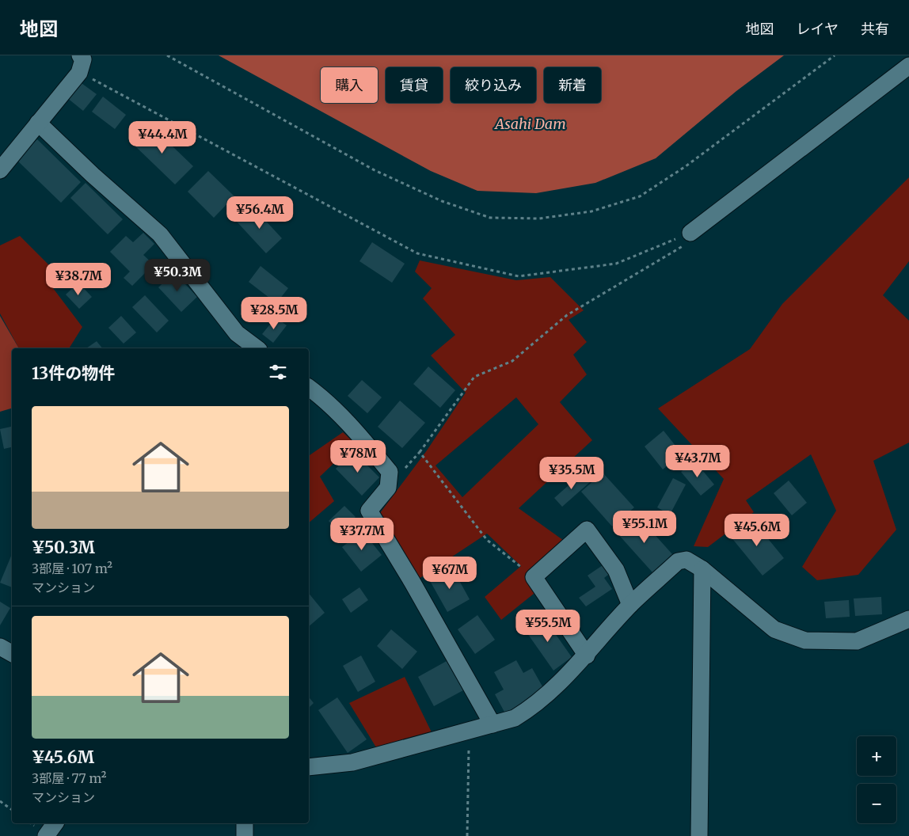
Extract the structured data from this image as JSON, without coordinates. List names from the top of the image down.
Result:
{
  "water": ["Asahi Dam"],
  "page": {
    "header": "地図",
    "nav": ["地図", "レイヤ", "共有"],
    "chip": [
      "購入",
      "賃貸",
      "絞り込み",
      "新着"
    ],
    "price": [
      "¥44.4M",
      "¥56.4M",
      "¥50.3M",
      "¥38.7M",
      "¥28.5M",
      "¥78M",
      "¥43.7M",
      "¥35.5M",
      "¥55.1M",
      "¥45.6M",
      "¥37.7M",
      "¥67M",
      "¥55.5M"
    ],
    "heading": "13件の物件",
    "list": [
      {
        "name": "¥50.3M",
        "note": "3部屋 · 107 m² · マンション"
      },
      {
        "name": "¥45.6M",
        "note": "3部屋 · 77 m² · マンション"
      }
    ],
    "map_buttons": ["+", "−"]
  }
}
